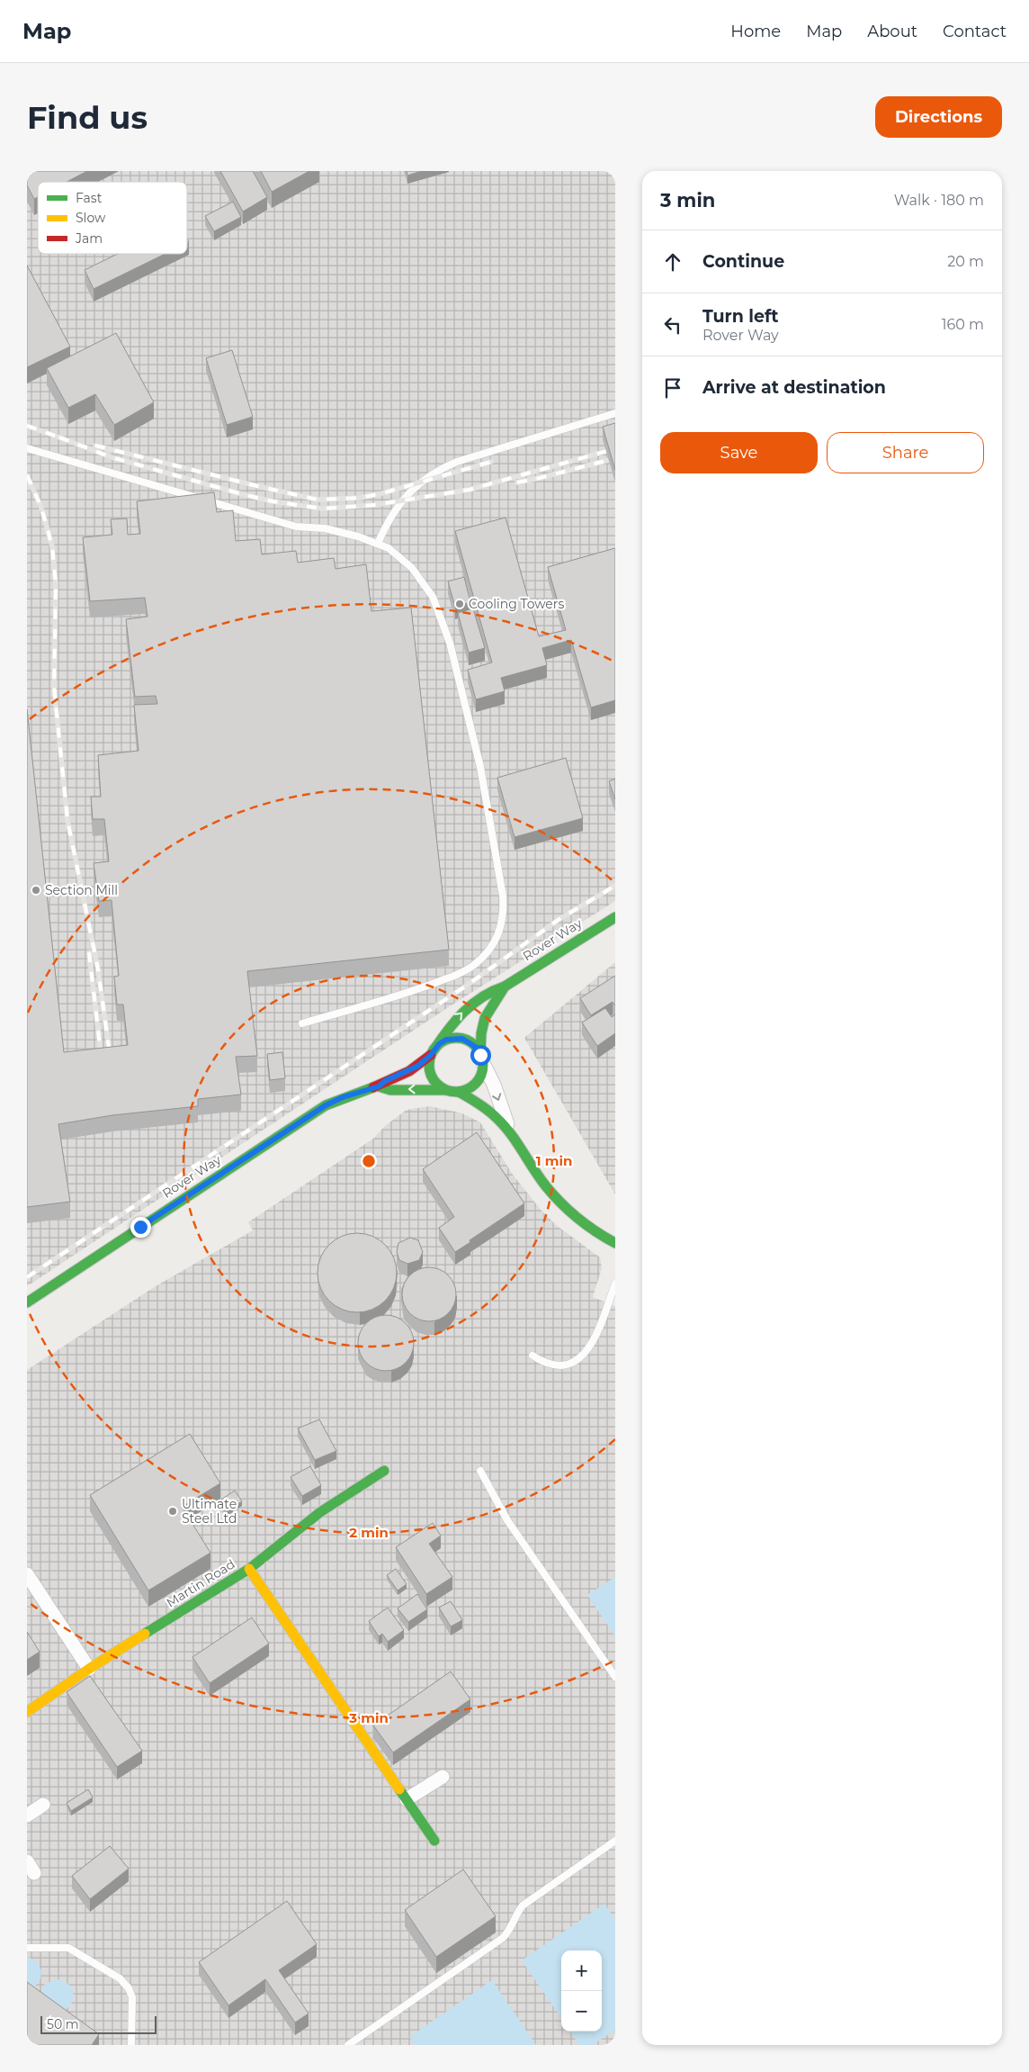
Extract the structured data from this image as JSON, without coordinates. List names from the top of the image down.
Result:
{
  "streets": {
    "street": ["Rover Way", "Martin Road"]
  },
  "places": ["Cooling Towers", "Section Mill", "Ultimate Steel Ltd"],
  "legend": ["Fast", "Slow", "Jam"],
  "scale_bar": "50 m",
  "page": {
    "header": "Map",
    "nav": [
      "Home",
      "Map",
      "About",
      "Contact"
    ],
    "buttons": [
      "Directions",
      ["Save", "Share"]
    ],
    "title": "Find us",
    "heading": ["3 min", "Walk · 180 m"],
    "list": [
      ["Continue", "20 m"],
      ["Turn left", "Rover Way", "160 m"],
      "Arrive at destination"
    ],
    "map_buttons": ["+", "−"],
    "scale": "50 m"
  },
  "rings": ["1 min", "2 min", "3 min"]
}
